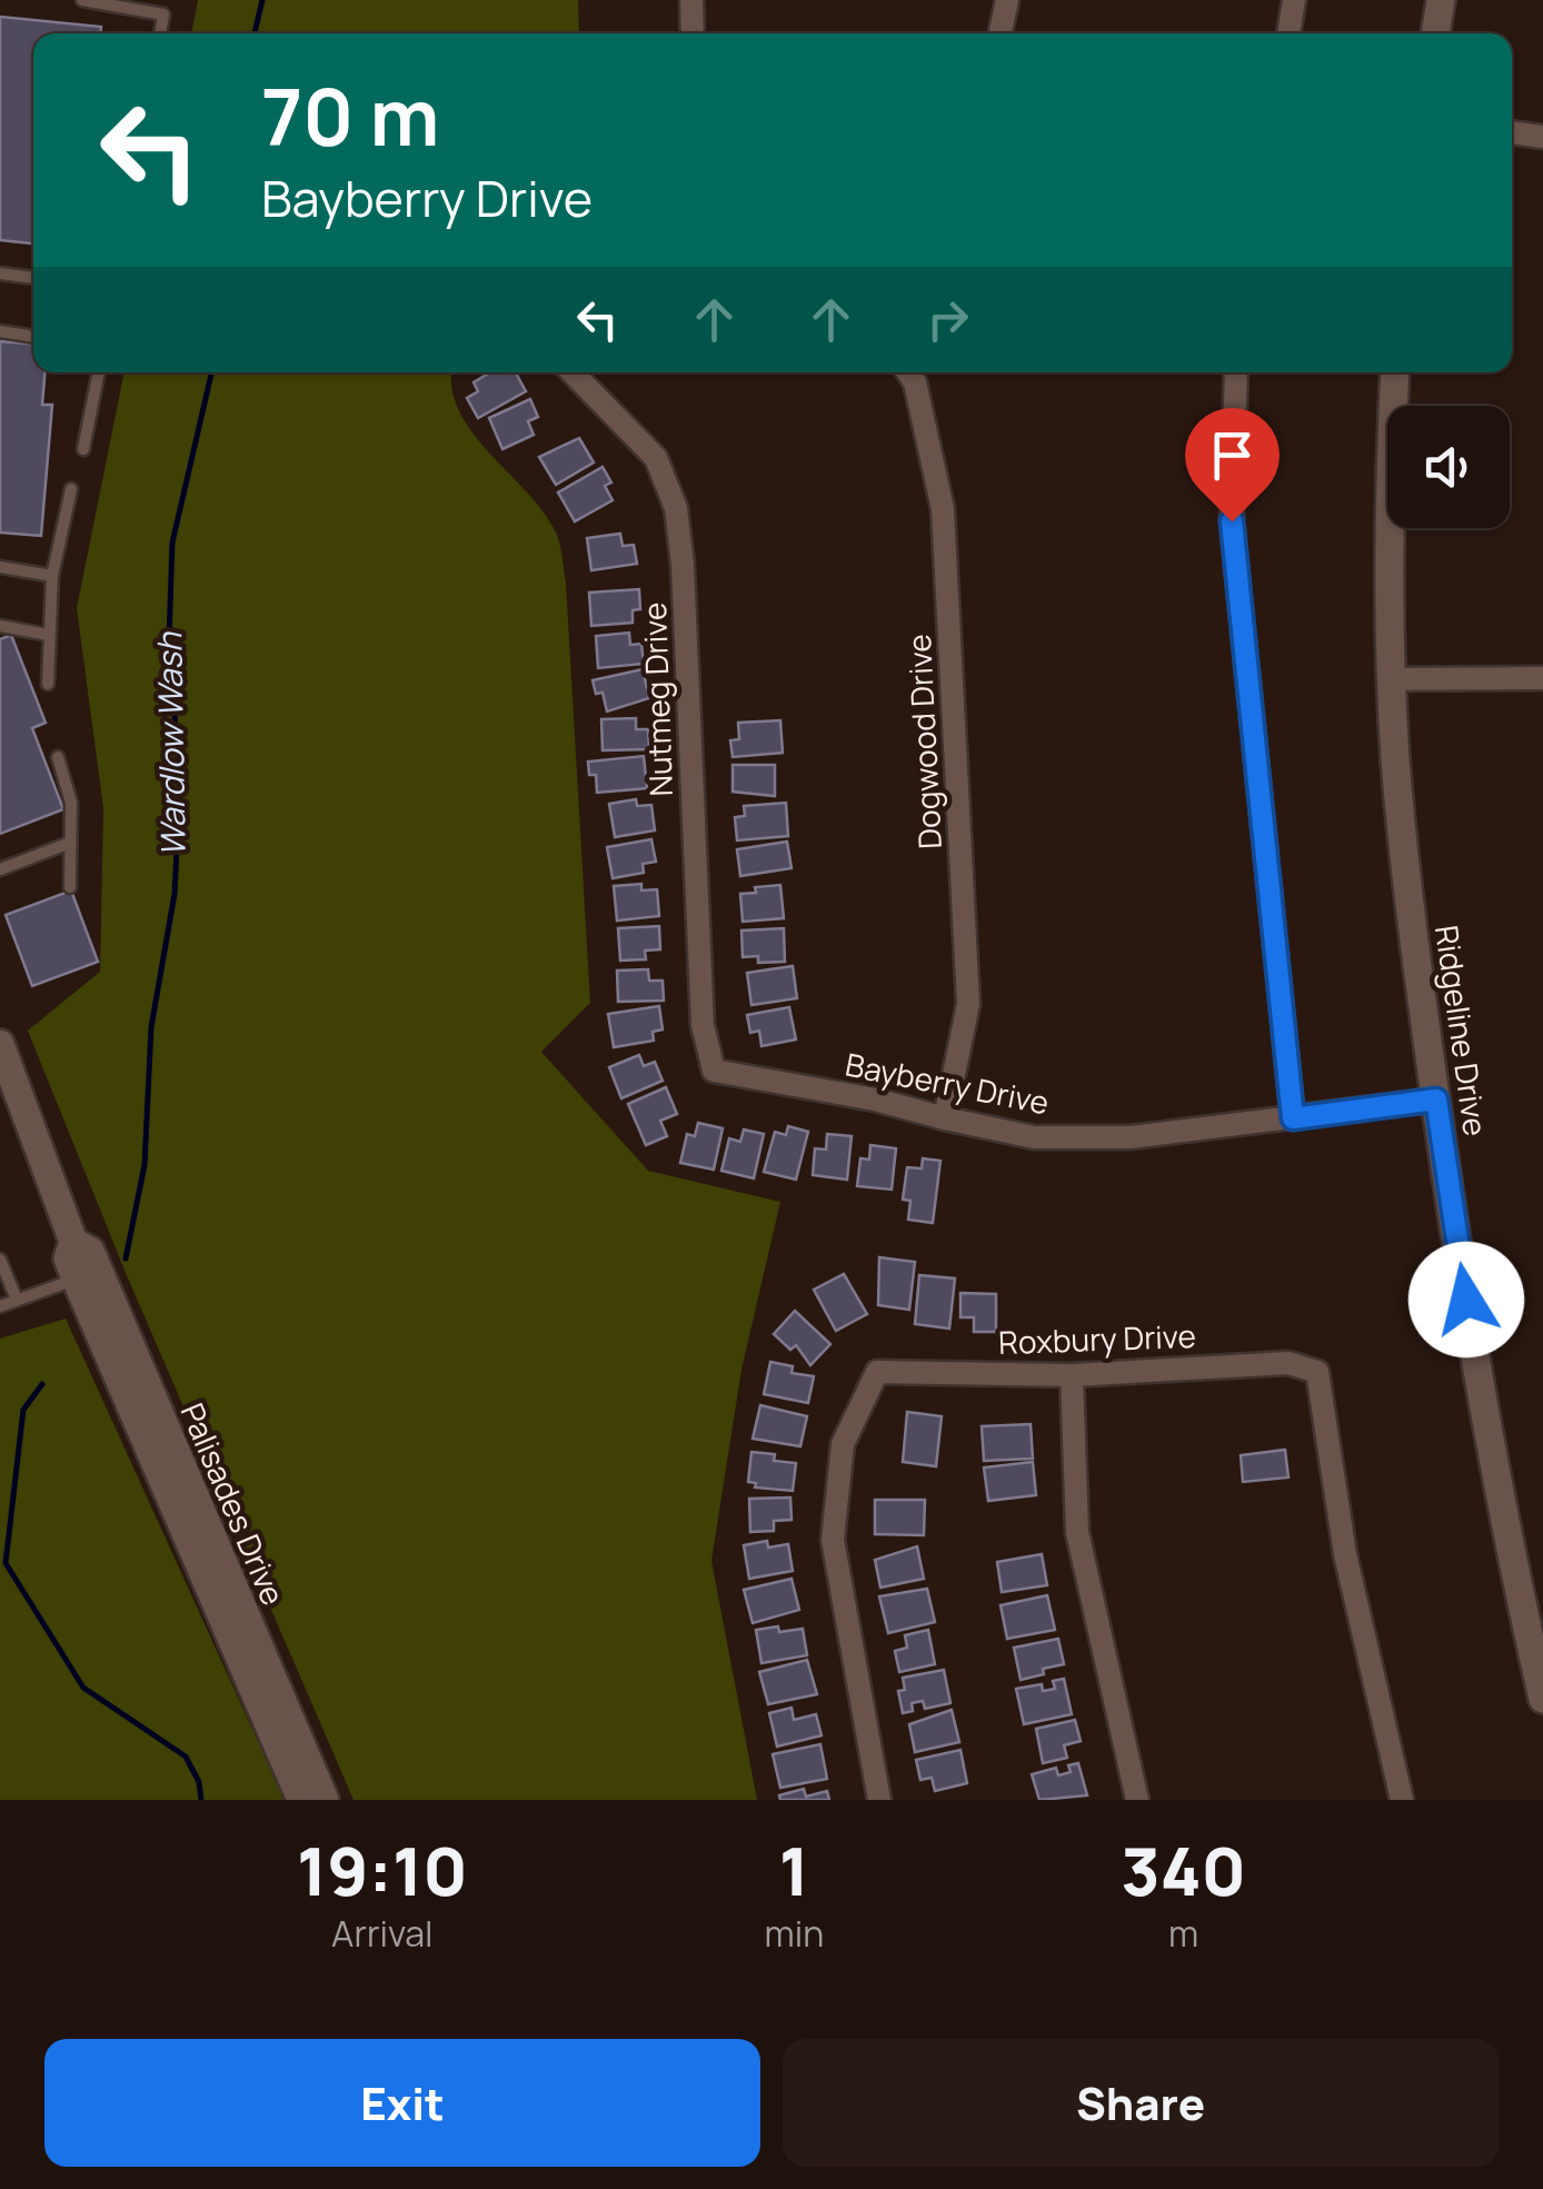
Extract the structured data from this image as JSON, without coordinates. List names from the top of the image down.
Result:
{
  "streets": {
    "street": [
      "Nutmeg Drive",
      "Dogwood Drive",
      "Ridgeline Drive",
      "Bayberry Drive",
      "Roxbury Drive",
      "Palisades Drive"
    ]
  },
  "crossings": [
    ["Nutmeg Drive", "Bayberry Drive"],
    ["Dogwood Drive", "Bayberry Drive"],
    ["Ridgeline Drive", "Bayberry Drive"]
  ],
  "water": ["Wardlow Wash"],
  "page": {
    "turn": ["70 m", "Bayberry Drive"],
    "eta": [
      "19:10",
      "Arrival",
      "1",
      "min",
      "340",
      "m"
    ],
    "buttons": ["Exit", "Share"]
  }
}
